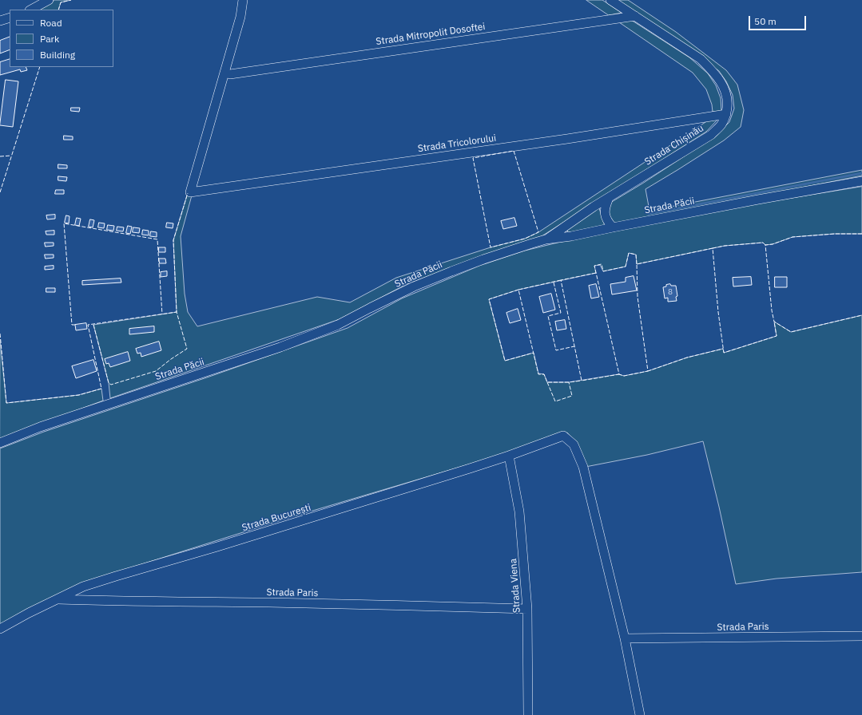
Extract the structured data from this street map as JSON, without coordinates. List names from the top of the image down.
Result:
{
  "streets": {
    "street": [
      "Strada Mitropolit Dosoftei",
      "Strada Tricolorului",
      "Strada Chișinău",
      "Strada Păcii",
      "Strada București",
      "Strada Viena",
      "Strada Paris"
    ]
  },
  "crossings": [
    ["Strada Mitropolit Dosoftei", "Strada Chișinău"],
    ["Strada Tricolorului", "Strada Chișinău"],
    ["Strada Chișinău", "Strada Păcii"],
    ["Strada București", "Strada Viena"],
    ["Strada București", "Strada Paris"],
    ["Strada Viena", "Strada Paris"]
  ],
  "house_numbers": ["8"],
  "legend": ["Road", "Park", "Building"],
  "scale_bar": "50 m"
}
